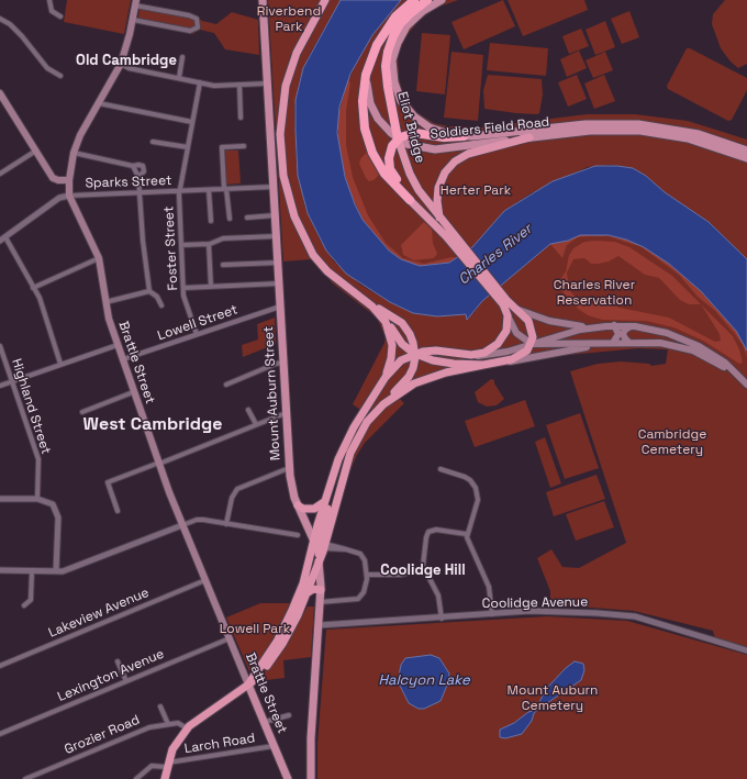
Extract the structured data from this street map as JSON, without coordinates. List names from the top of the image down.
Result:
{
  "streets": {
    "highway": ["Eliot Bridge", "Soldiers Field Road"],
    "main road": ["Brattle Street", "Mount Auburn Street"],
    "street": [
      "Sparks Street",
      "Foster Street",
      "Lowell Street",
      "Highland Street",
      "Coolidge Avenue",
      "Lakeview Avenue",
      "Lexington Avenue",
      "Grozier Road",
      "Larch Road"
    ]
  },
  "crossings": [
    ["Eliot Bridge", "Soldiers Field Road"],
    ["Sparks Street", "Foster Street"],
    ["Sparks Street", "Brattle Street"],
    ["Sparks Street", "Mount Auburn Street"],
    ["Foster Street", "Lowell Street"],
    ["Lowell Street", "Brattle Street"],
    ["Lowell Street", "Mount Auburn Street"],
    ["Brattle Street", "Lakeview Avenue"],
    ["Brattle Street", "Lexington Avenue"],
    ["Brattle Street", "Larch Road"],
    ["Mount Auburn Street", "Coolidge Avenue"]
  ],
  "districts": ["Old Cambridge", "West Cambridge", "Coolidge Hill"],
  "water": ["Charles River", "Halcyon Lake"],
  "parks": [
    "Riverbend Park",
    "Herter Park",
    "Charles River Reservation",
    "Cambridge Cemetery",
    "Lowell Park",
    "Mount Auburn Cemetery"
  ]
}
